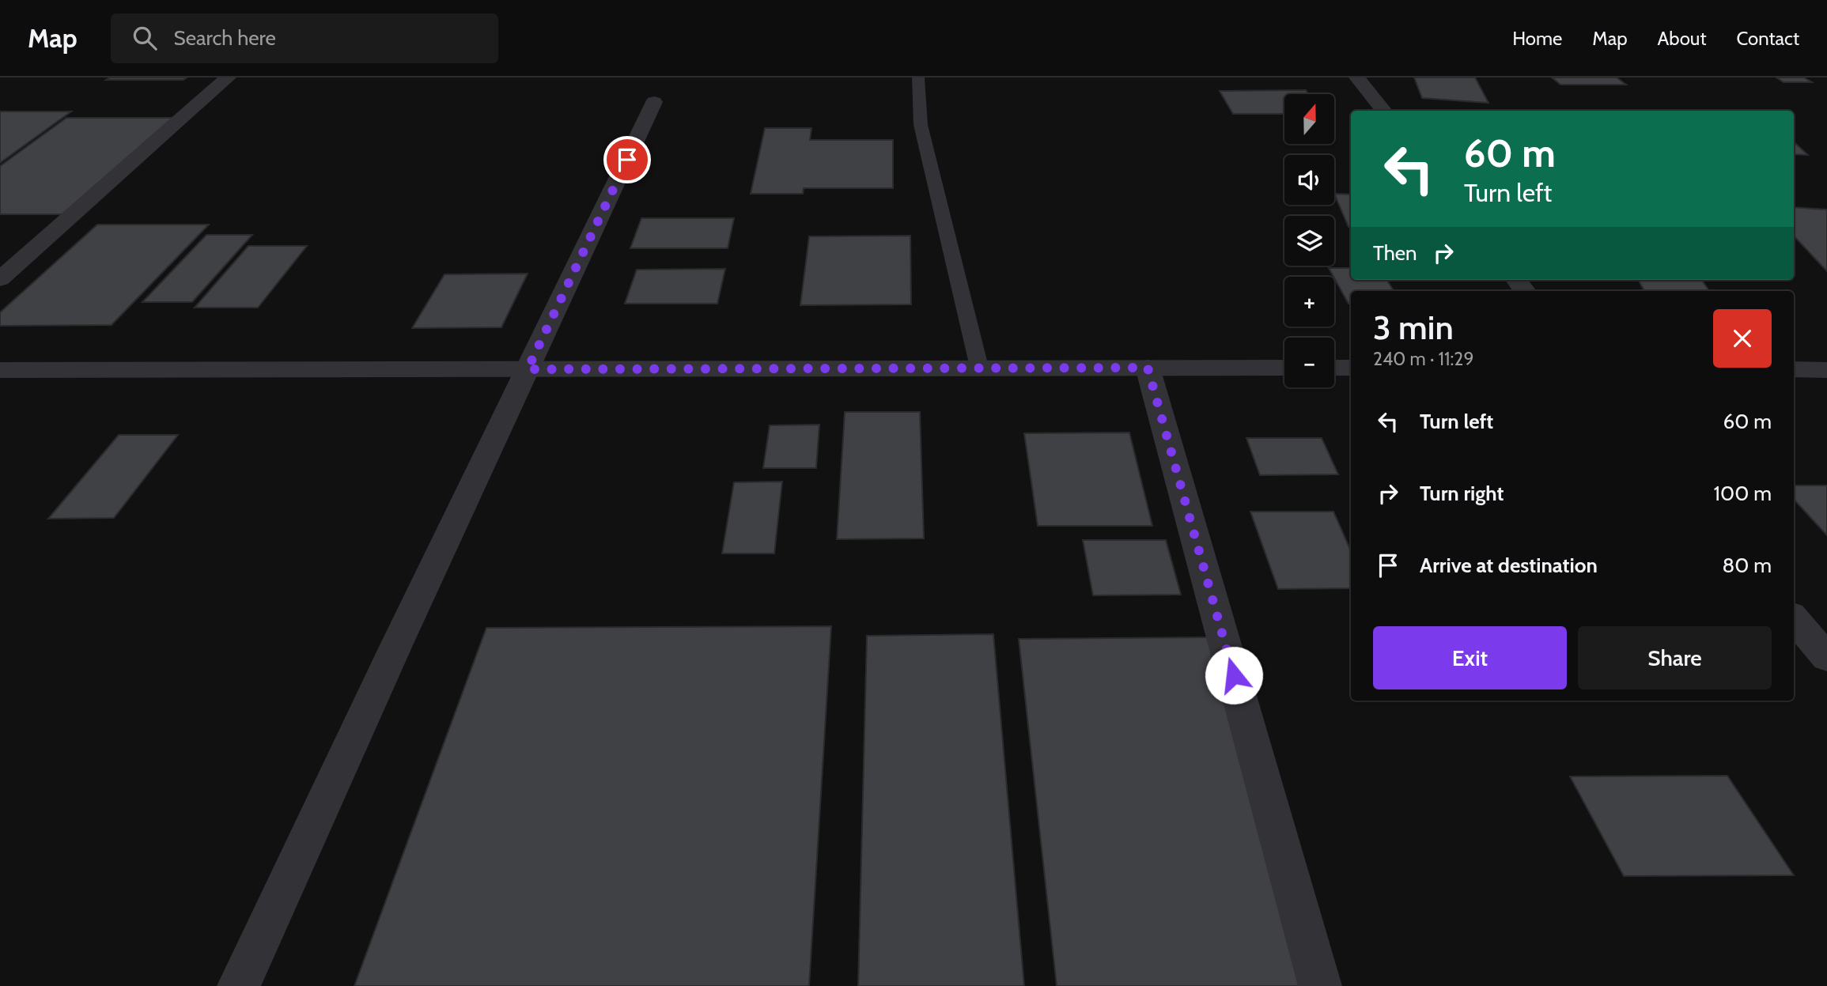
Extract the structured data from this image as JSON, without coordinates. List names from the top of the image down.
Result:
{
  "north": "top",
  "page": {
    "header": "Map",
    "search": "Search here",
    "nav": [
      "Home",
      "Map",
      "About",
      "Contact"
    ],
    "map_buttons": ["+", "−"],
    "turn": ["60 m", "Turn left"],
    "then": "Then",
    "heading": ["3 min", "240 m · 11:29"],
    "list": [
      {
        "name": "Turn left",
        "value": "60 m"
      },
      {
        "name": "Turn right",
        "value": "100 m"
      },
      {
        "name": "Arrive at destination",
        "value": "80 m"
      }
    ],
    "buttons": ["Exit", "Share"]
  }
}
